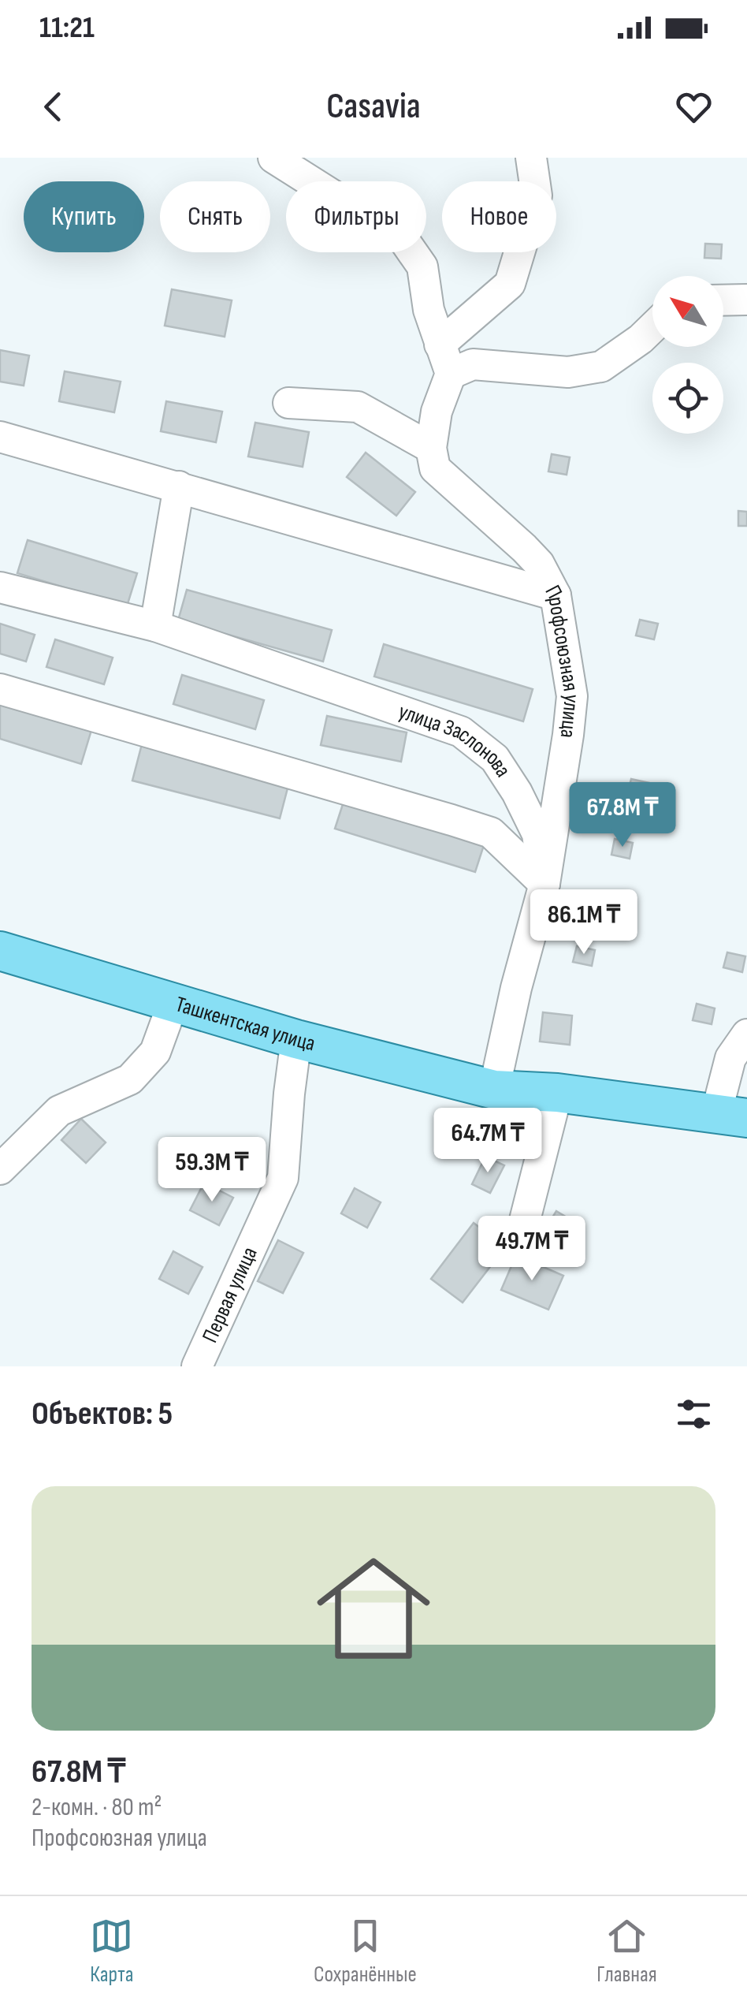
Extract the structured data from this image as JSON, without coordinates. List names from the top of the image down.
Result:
{
  "streets": {
    "main road": ["Ташкентская улица"],
    "street": ["Профсоюзная улица", "улица Заслонова", "Первая улица"]
  },
  "crossings": [
    ["Профсоюзная улица", "улица Заслонова"],
    ["Профсоюзная улица", "Ташкентская улица"],
    ["Ташкентская улица", "Первая улица"]
  ],
  "north": "top left",
  "page": {
    "status": "11:21",
    "header": "Casavia",
    "chip": [
      "Купить",
      "Снять",
      "Фильтры",
      "Новое"
    ],
    "price": [
      "67.8M ₸",
      "86.1M ₸",
      "64.7M ₸",
      "59.3M ₸",
      "49.7M ₸"
    ],
    "heading": "Объектов: 5",
    "list": [
      {
        "name": "67.8M ₸",
        "note": "2-комн. · 80 m² · Профсоюзная улица"
      }
    ],
    "tabs": ["Карта", "Сохранённые", "Главная"]
  }
}
